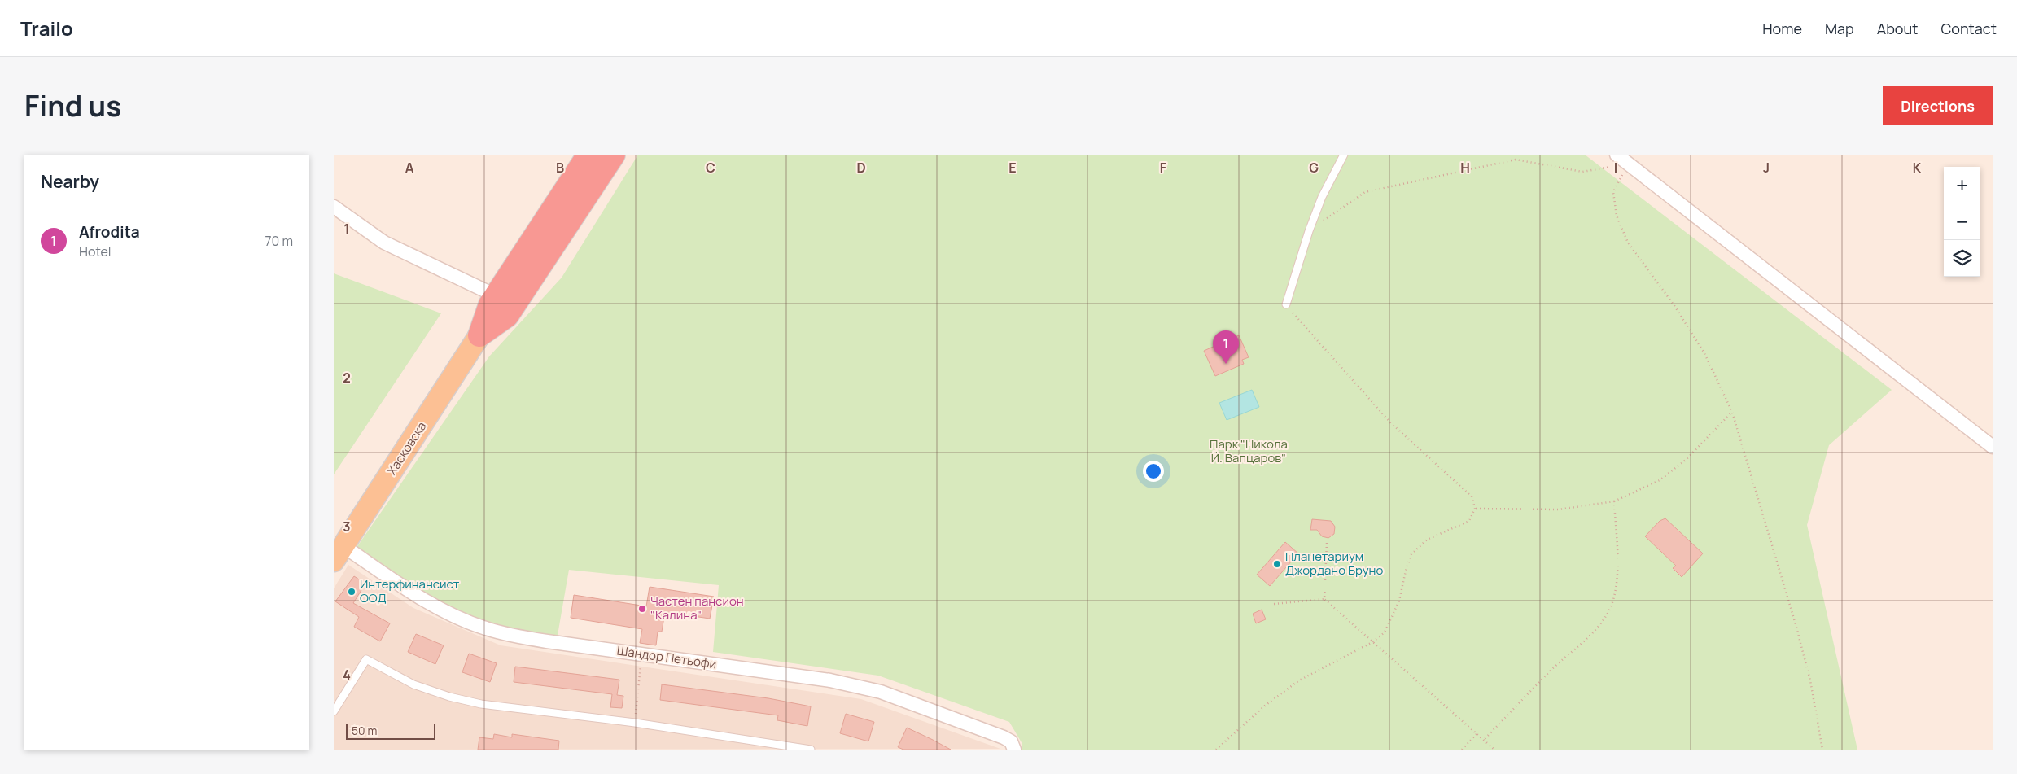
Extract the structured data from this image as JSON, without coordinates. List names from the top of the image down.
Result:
{
  "streets": {
    "main road": ["Хасковска"],
    "street": ["Шандор Петьофи"]
  },
  "crossings": [
    ["Хасковска", "Шандор Петьофи"]
  ],
  "parks": ["Парк \"Никола Й. Вапцаров\""],
  "places": ["Планетариум Джордано Бруно", "Интерфинансист ООД", "Частен пансион \"Калина\""],
  "scale_bar": "50 m",
  "page": {
    "header": "Trailo",
    "nav": [
      "Home",
      "Map",
      "About",
      "Contact"
    ],
    "title": "Find us",
    "buttons": "Directions",
    "heading": "Nearby",
    "map_buttons": ["+", "−"],
    "list": [
      {
        "mark": "1",
        "name": "Afrodita",
        "note": "Hotel",
        "value": "70 m"
      }
    ],
    "pins": "1",
    "scale": "50 m"
  },
  "grid": {
    "columns": [
      "A",
      "B",
      "C",
      "D",
      "E",
      "F",
      "G",
      "H",
      "I",
      "J",
      "K"
    ],
    "rows": [
      "1",
      "2",
      "3",
      "4"
    ]
  }
}
